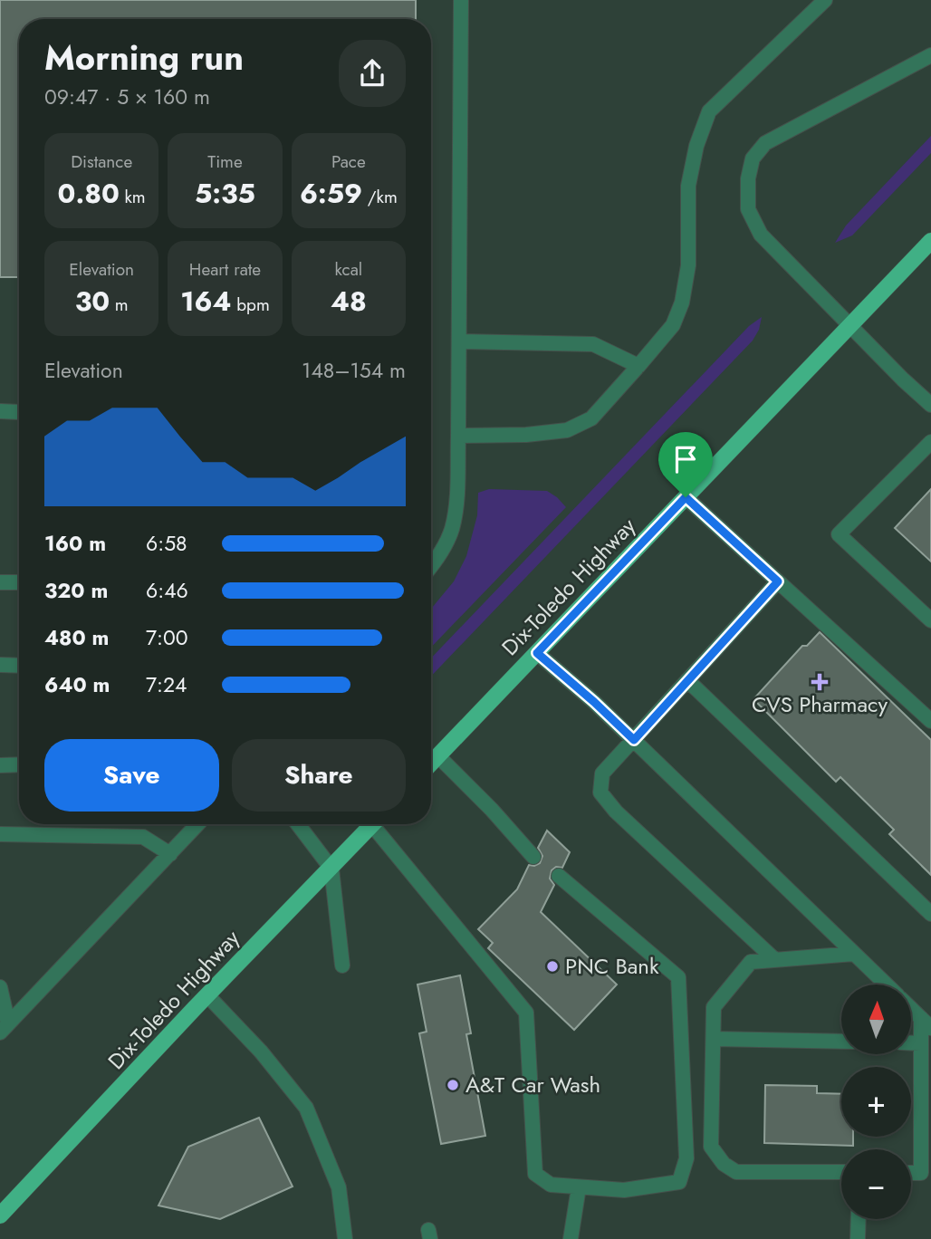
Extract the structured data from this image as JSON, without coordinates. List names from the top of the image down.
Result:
{
  "streets": {
    "main road": ["Dix-Toledo Highway"]
  },
  "places": {
    "health": ["CVS Pharmacy"],
    "other": ["PNC Bank", "A&T Car Wash"]
  },
  "north": "top",
  "page": {
    "heading": ["Morning run", "09:47 · 5 × 160 m"],
    "stats": [
      ["Distance", "0.80 km"],
      ["Time", "5:35"],
      ["Pace", "6:59 /km"],
      ["Elevation", "30 m"],
      ["Heart rate", "164 bpm"],
      ["kcal", "48"]
    ],
    "chart": ["Elevation", "148–154 m"],
    "list": [
      {
        "name": "160 m",
        "note": "6:58"
      },
      {
        "name": "320 m",
        "note": "6:46"
      },
      {
        "name": "480 m",
        "note": "7:00"
      },
      {
        "name": "640 m",
        "note": "7:24"
      }
    ],
    "buttons": ["Save", "Share"],
    "map_buttons": ["+", "−"]
  }
}
